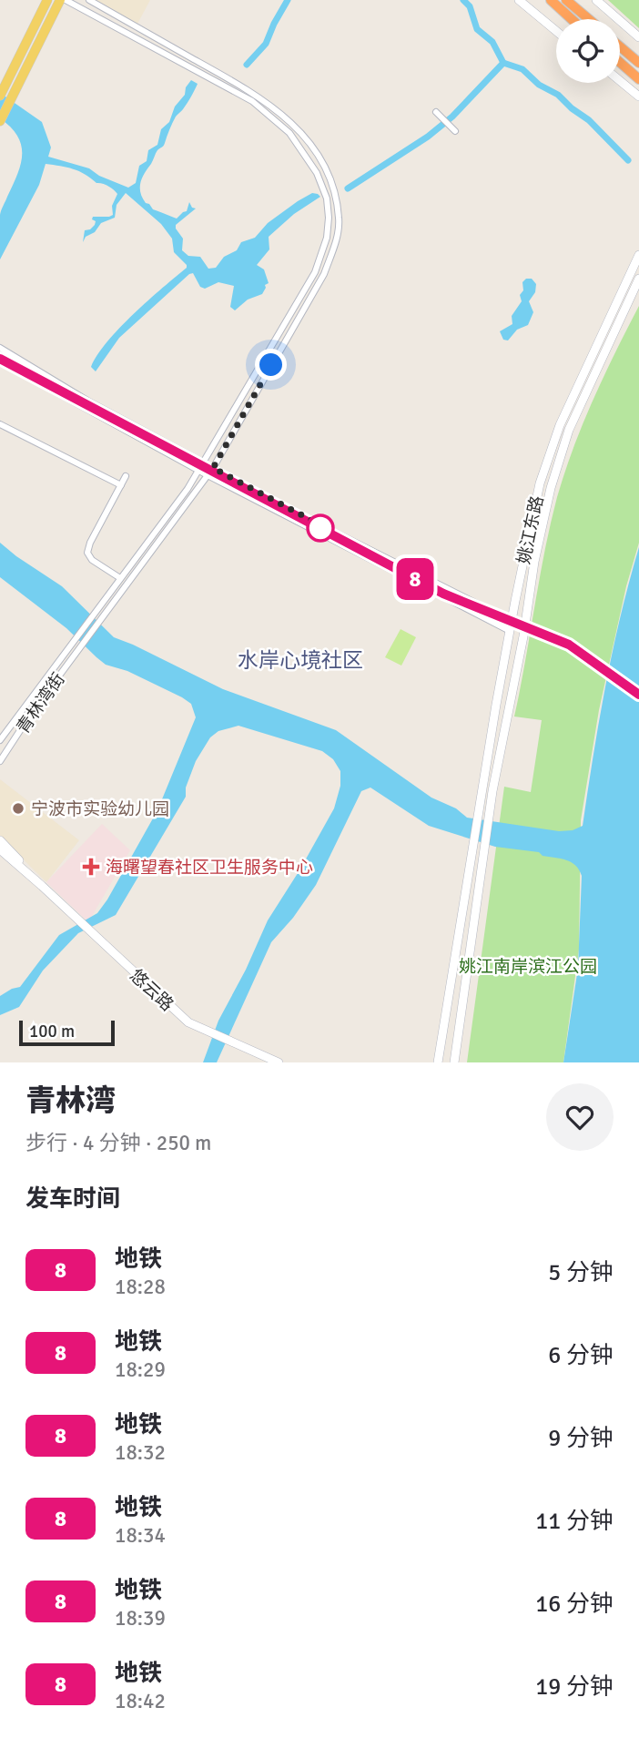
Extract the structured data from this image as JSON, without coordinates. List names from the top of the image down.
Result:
{
  "streets": {
    "main road": ["姚江东路", "悠云路"],
    "street": ["青林湾街"]
  },
  "districts": ["水岸心境社区"],
  "parks": ["姚江南岸滨江公园"],
  "places": {
    "other": ["宁波市实验幼儿园"],
    "health": ["海曙望春社区卫生服务中心"]
  },
  "lines": ["metro line 8"],
  "scale_bar": "100 m",
  "page": {
    "on_map": "8",
    "scale": "100 m",
    "heading": [
      ["青林湾", "步行 · 4 分钟 · 250 m"],
      "发车时间"
    ],
    "list": [
      {
        "mark": "8",
        "name": "地铁",
        "note": "18:28",
        "value": "5 分钟"
      },
      {
        "mark": "8",
        "name": "地铁",
        "note": "18:29",
        "value": "6 分钟"
      },
      {
        "mark": "8",
        "name": "地铁",
        "note": "18:32",
        "value": "9 分钟"
      },
      {
        "mark": "8",
        "name": "地铁",
        "note": "18:34",
        "value": "11 分钟"
      },
      {
        "mark": "8",
        "name": "地铁",
        "note": "18:39",
        "value": "16 分钟"
      },
      {
        "mark": "8",
        "name": "地铁",
        "note": "18:42",
        "value": "19 分钟"
      }
    ]
  }
}
